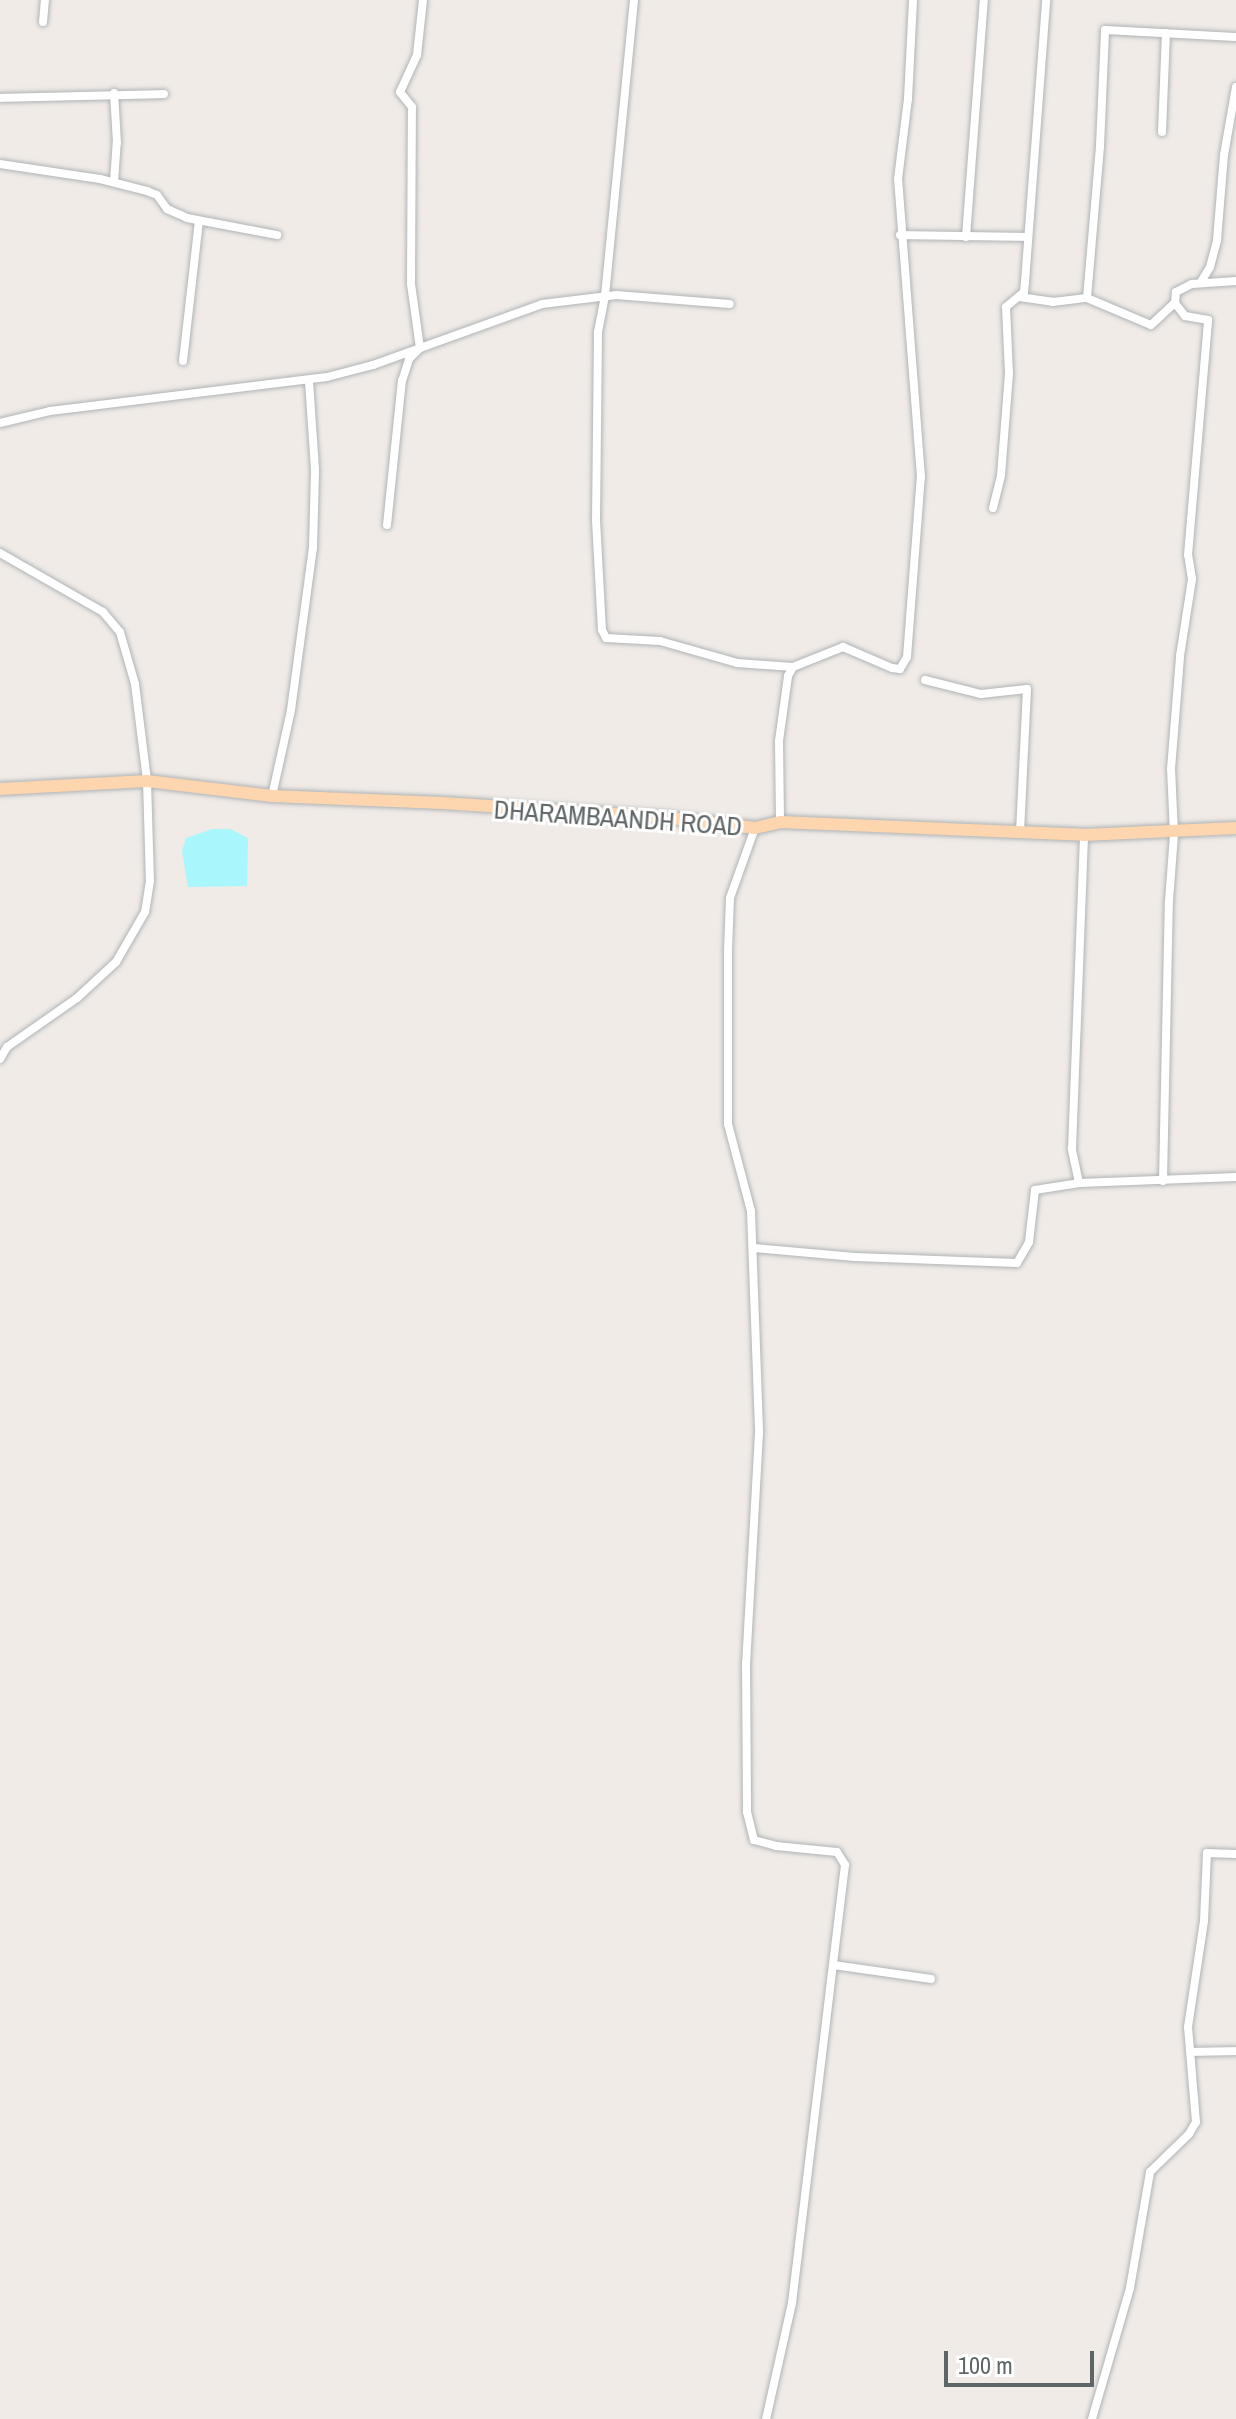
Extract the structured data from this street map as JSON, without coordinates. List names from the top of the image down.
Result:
{
  "streets": {
    "main road": ["DHARAMBAANDH ROAD"]
  },
  "scale_bar": "100 m"
}
